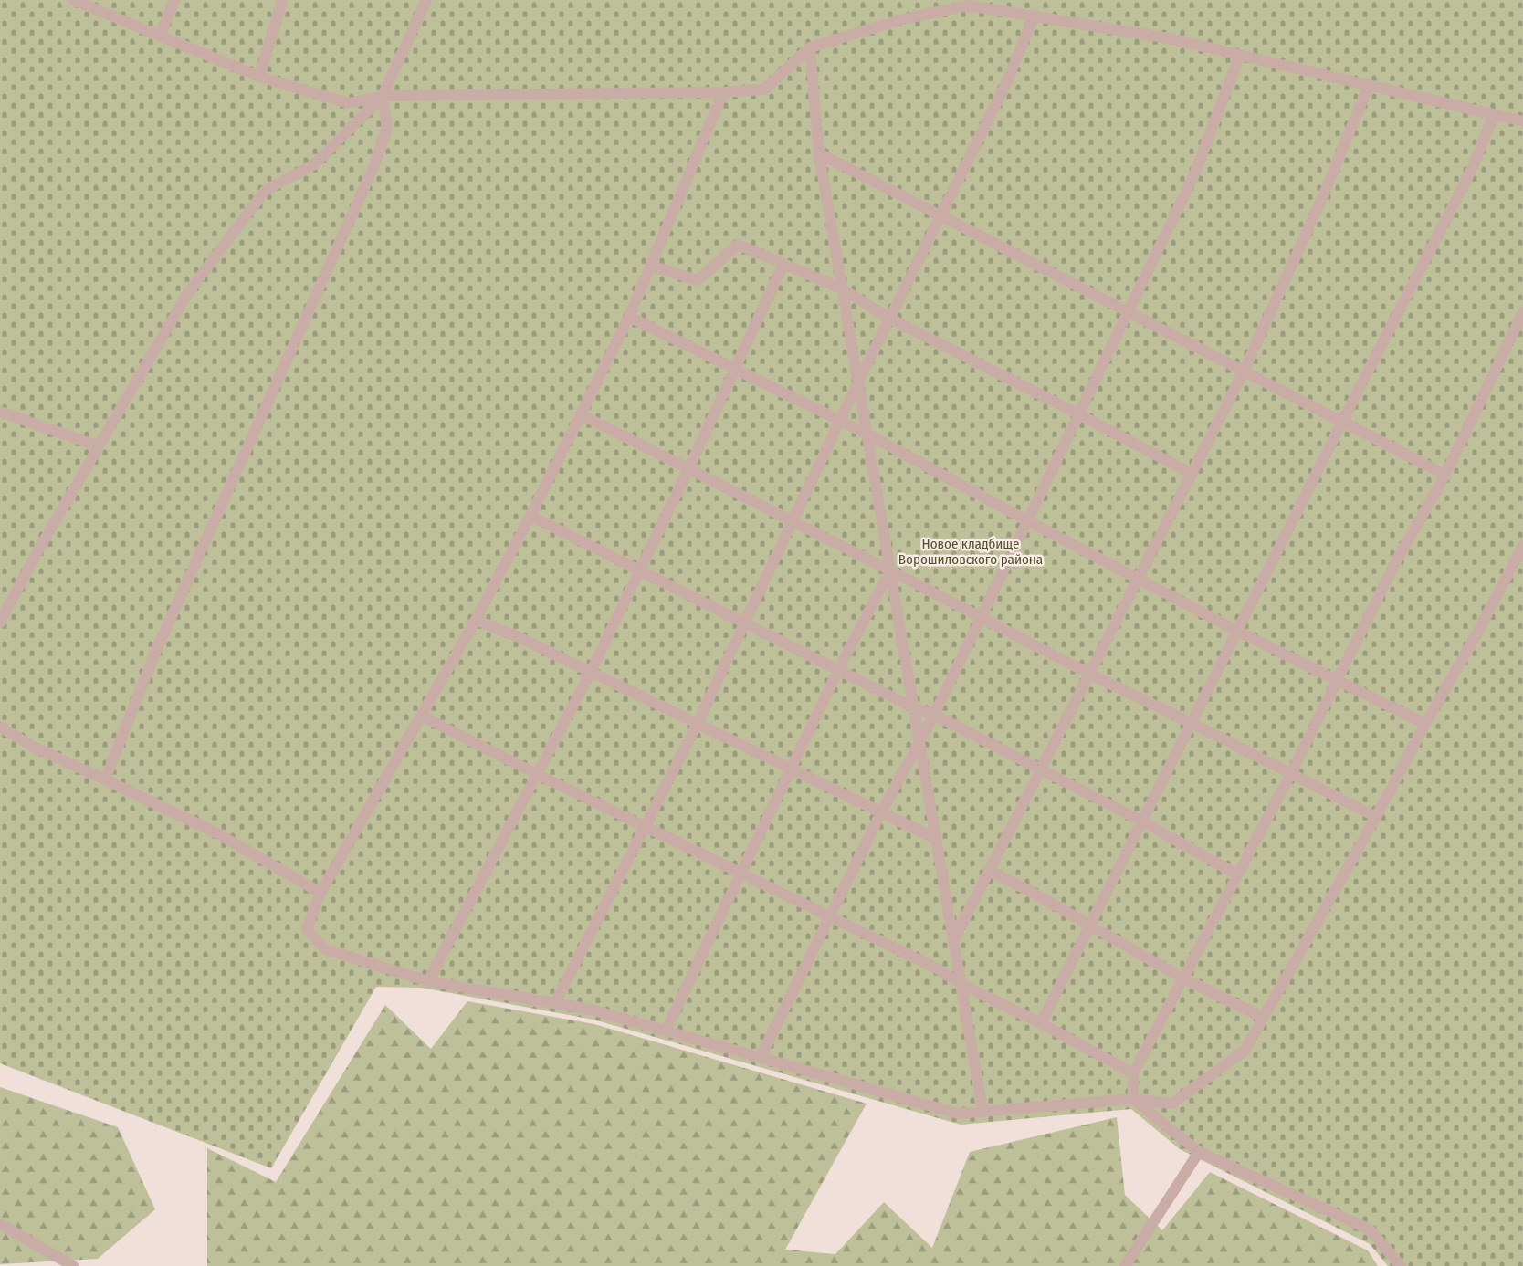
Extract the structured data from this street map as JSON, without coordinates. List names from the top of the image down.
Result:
{
  "parks": ["Новое кладбище Ворошиловского района"]
}
